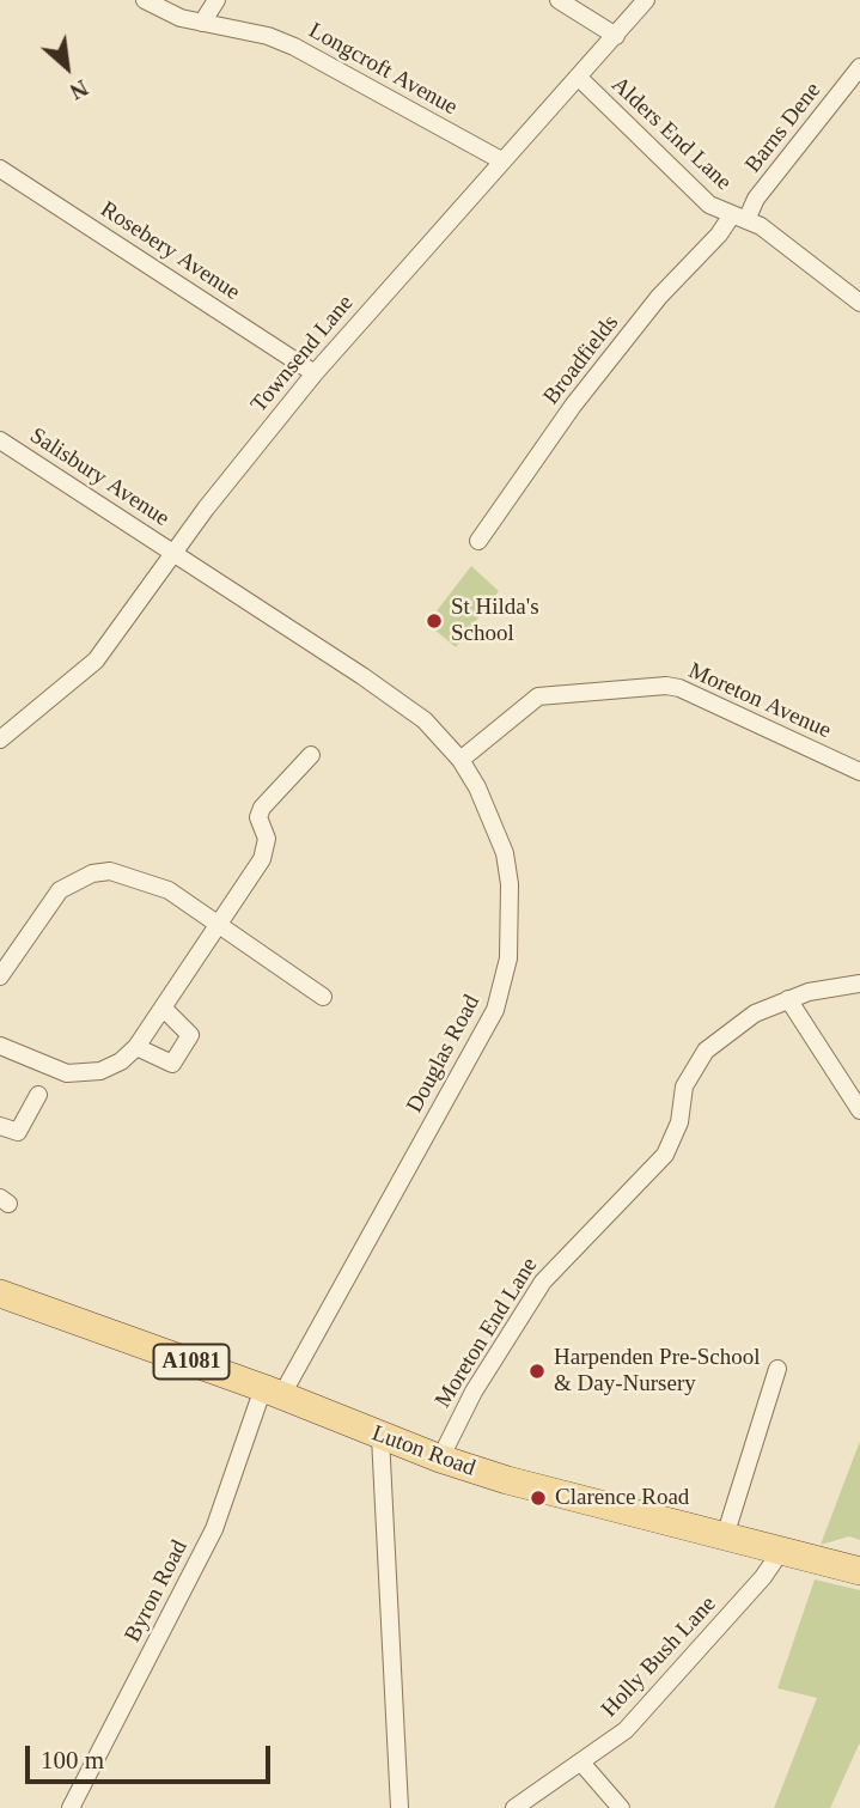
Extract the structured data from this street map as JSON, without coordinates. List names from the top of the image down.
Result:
{
  "streets": {
    "main road": ["A1081", "Luton Road"],
    "street": [
      "Longcroft Avenue",
      "Barns Dene",
      "Alders End Lane",
      "Rosebery Avenue",
      "Townsend Lane",
      "Broadfields",
      "Salisbury Avenue",
      "Moreton Avenue",
      "Douglas Road",
      "Moreton End Lane",
      "Byron Road",
      "Holly Bush Lane"
    ]
  },
  "crossings": [
    ["Longcroft Avenue", "Townsend Lane"],
    ["Barns Dene", "Alders End Lane"],
    ["Barns Dene", "Broadfields"],
    ["Alders End Lane", "Townsend Lane"],
    ["Alders End Lane", "Broadfields"],
    ["Rosebery Avenue", "Townsend Lane"],
    ["Townsend Lane", "Salisbury Avenue"],
    ["Townsend Lane", "Douglas Road"],
    ["Salisbury Avenue", "Douglas Road"],
    ["Moreton Avenue", "Douglas Road"],
    ["Douglas Road", "Luton Road"],
    ["Douglas Road", "Byron Road"],
    ["Moreton End Lane", "Luton Road"],
    ["Luton Road", "Byron Road"],
    ["Luton Road", "Holly Bush Lane"]
  ],
  "places": ["St Hilda's School", "Harpenden Pre-School & Day-Nursery", "Clarence Road"],
  "scale_bar": "100 m",
  "north": "bottom right"
}
